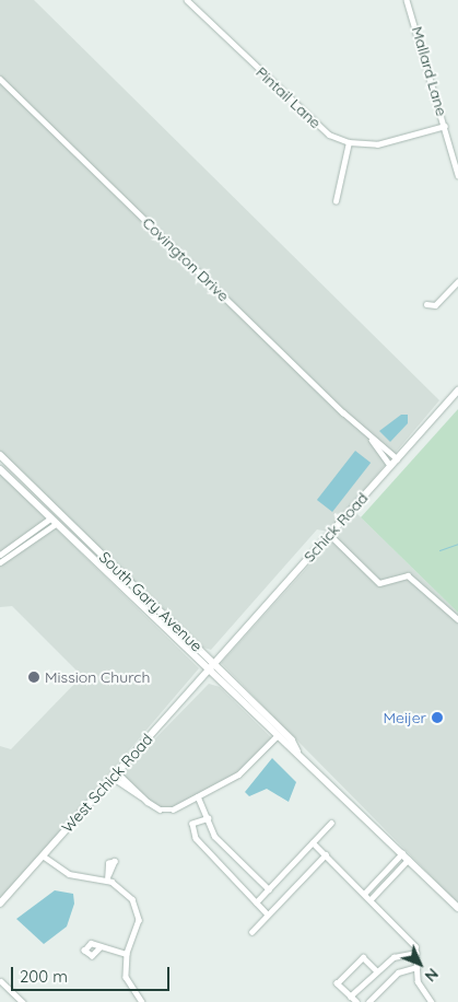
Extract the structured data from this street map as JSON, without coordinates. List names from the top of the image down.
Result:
{
  "streets": {
    "main road": ["South Gary Avenue"],
    "street": [
      "Mallard Lane",
      "Pintail Lane",
      "Covington Drive",
      "Schick Road",
      "West Schick Road"
    ]
  },
  "crossings": [
    ["Mallard Lane", "Pintail Lane"],
    ["Covington Drive", "Schick Road"],
    ["Schick Road", "South Gary Avenue"],
    ["Schick Road", "West Schick Road"],
    ["South Gary Avenue", "West Schick Road"]
  ],
  "places": ["Mission Church", "Meijer"],
  "scale_bar": "200 m",
  "north": "bottom right"
}
